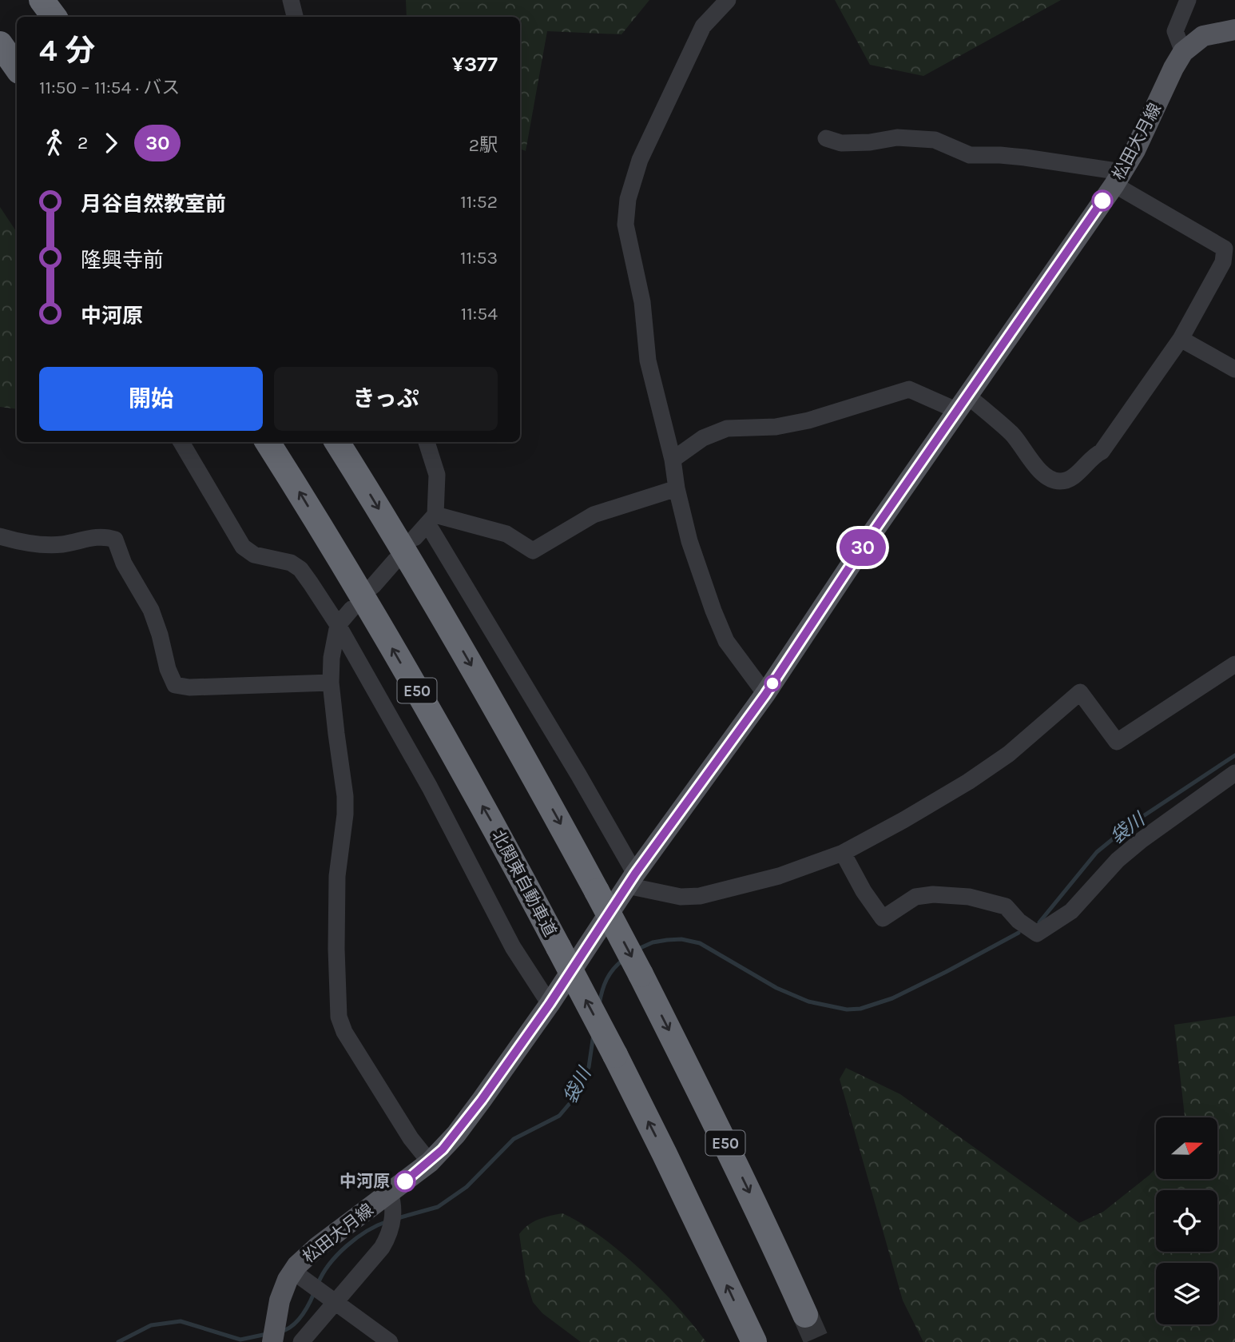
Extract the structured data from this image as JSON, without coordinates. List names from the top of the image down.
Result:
{
  "streets": {
    "highway": ["E50", "北関東自動車道"],
    "main road": ["松田大月線"]
  },
  "water": ["袋川"],
  "places": ["中河原"],
  "lines": ["bus line 30"],
  "north": "right",
  "page": {
    "on_map": "30",
    "heading": ["4 分", "11:50 – 11:54 · バス", "¥377"],
    "legs": ["2", "30", "2駅"],
    "list": [
      {
        "name": "月谷自然教室前",
        "value": "11:52"
      },
      {
        "name": "隆興寺前",
        "value": "11:53"
      },
      {
        "name": "中河原",
        "value": "11:54"
      }
    ],
    "buttons": ["開始", "きっぷ"]
  }
}
